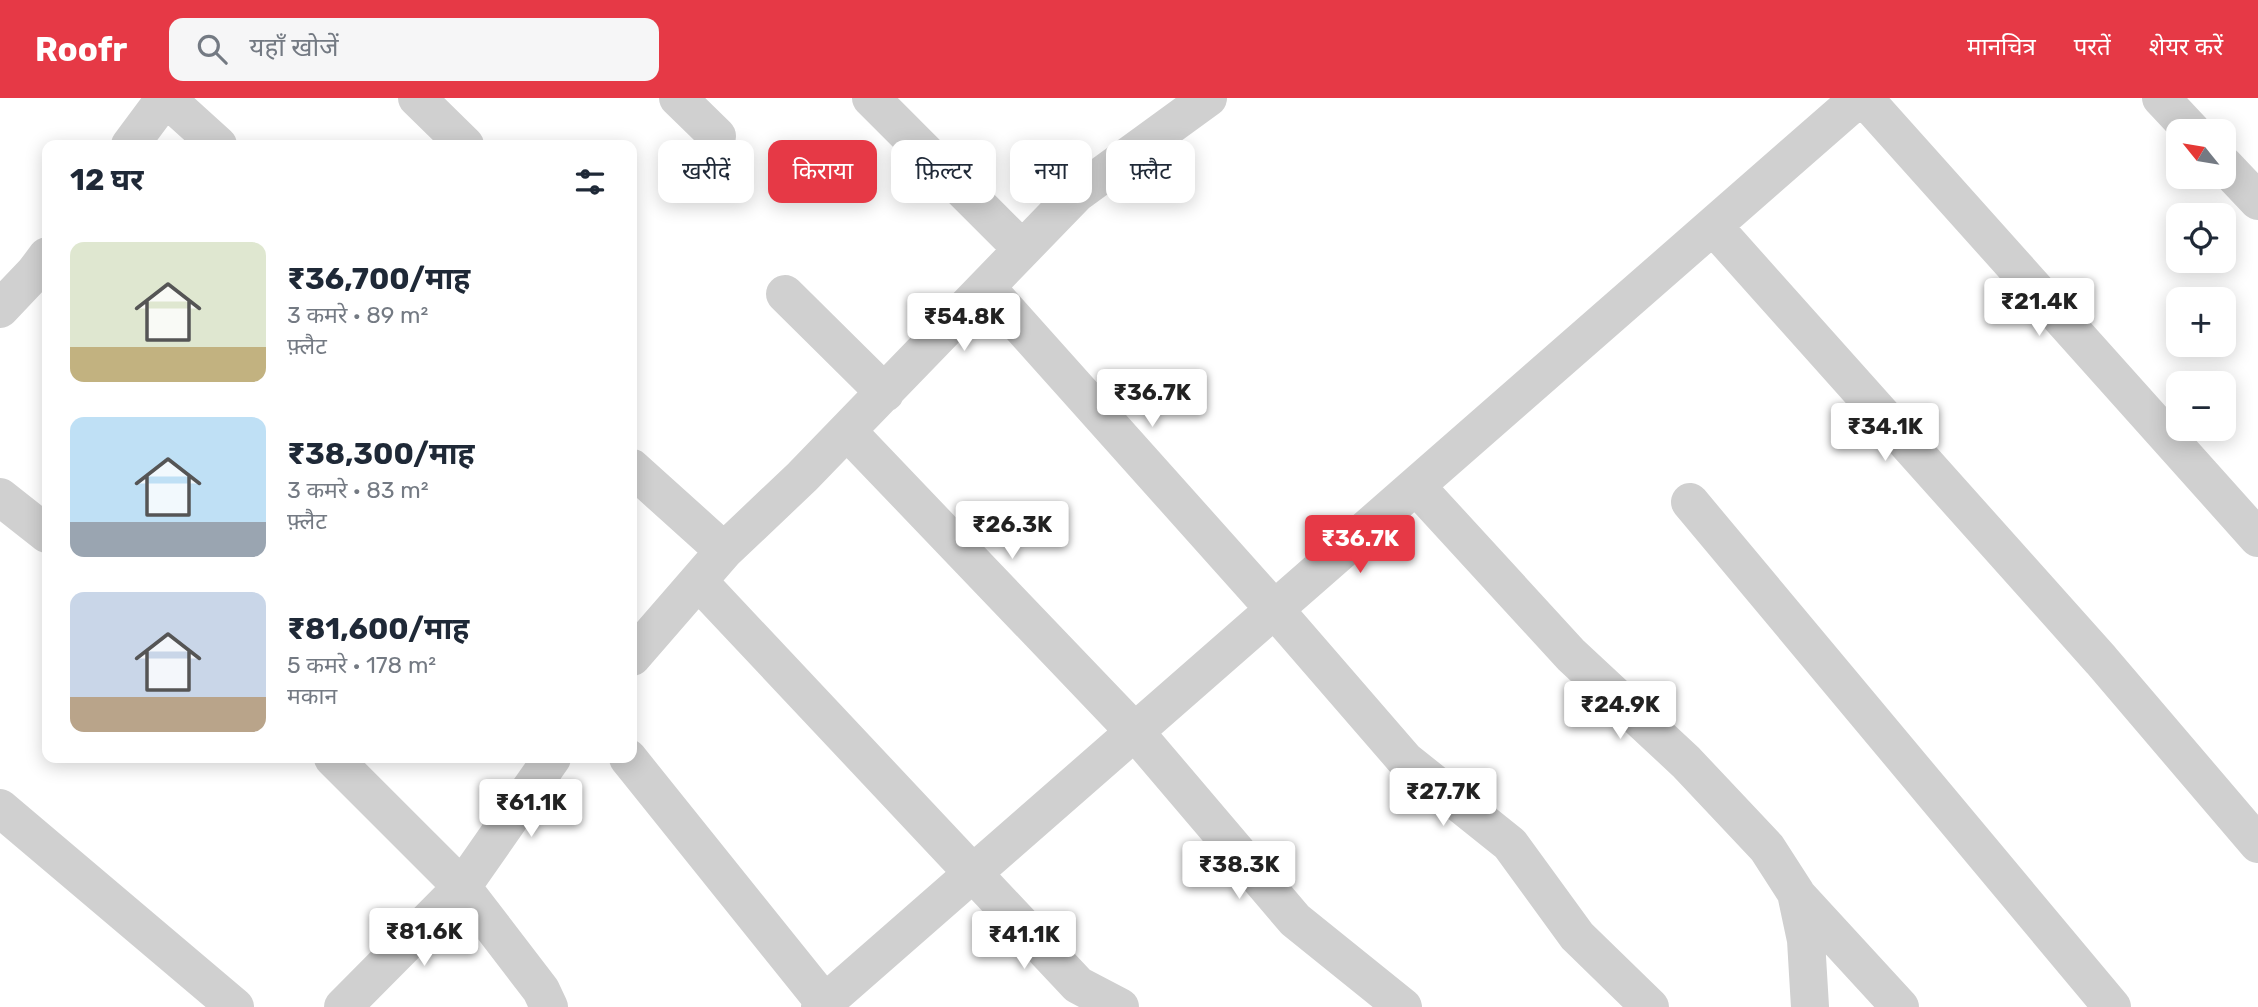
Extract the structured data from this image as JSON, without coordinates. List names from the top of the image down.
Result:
{
  "north": "top left",
  "page": {
    "header": "Roofr",
    "search": "यहाँ खोजें",
    "nav": ["मानचित्र", "परतें", "शेयर करें"],
    "map_buttons": ["+", "−"],
    "chip": [
      "खरीदें",
      "किराया",
      "फ़िल्टर",
      "नया",
      "फ़्लैट"
    ],
    "heading": "12 घर",
    "list": [
      {
        "name": "₹36,700/माह",
        "note": "3 कमरे · 89 m² · फ़्लैट"
      },
      {
        "name": "₹38,300/माह",
        "note": "3 कमरे · 83 m² · फ़्लैट"
      },
      {
        "name": "₹81,600/माह",
        "note": "5 कमरे · 178 m² · मकान"
      }
    ],
    "price": [
      "₹21.4K",
      "₹54.8K",
      "₹36.7K",
      "₹34.1K",
      "₹26.3K",
      "₹36.7K",
      "₹24.9K",
      "₹27.7K",
      "₹61.1K",
      "₹38.3K",
      "₹81.6K",
      "₹41.1K"
    ]
  }
}
